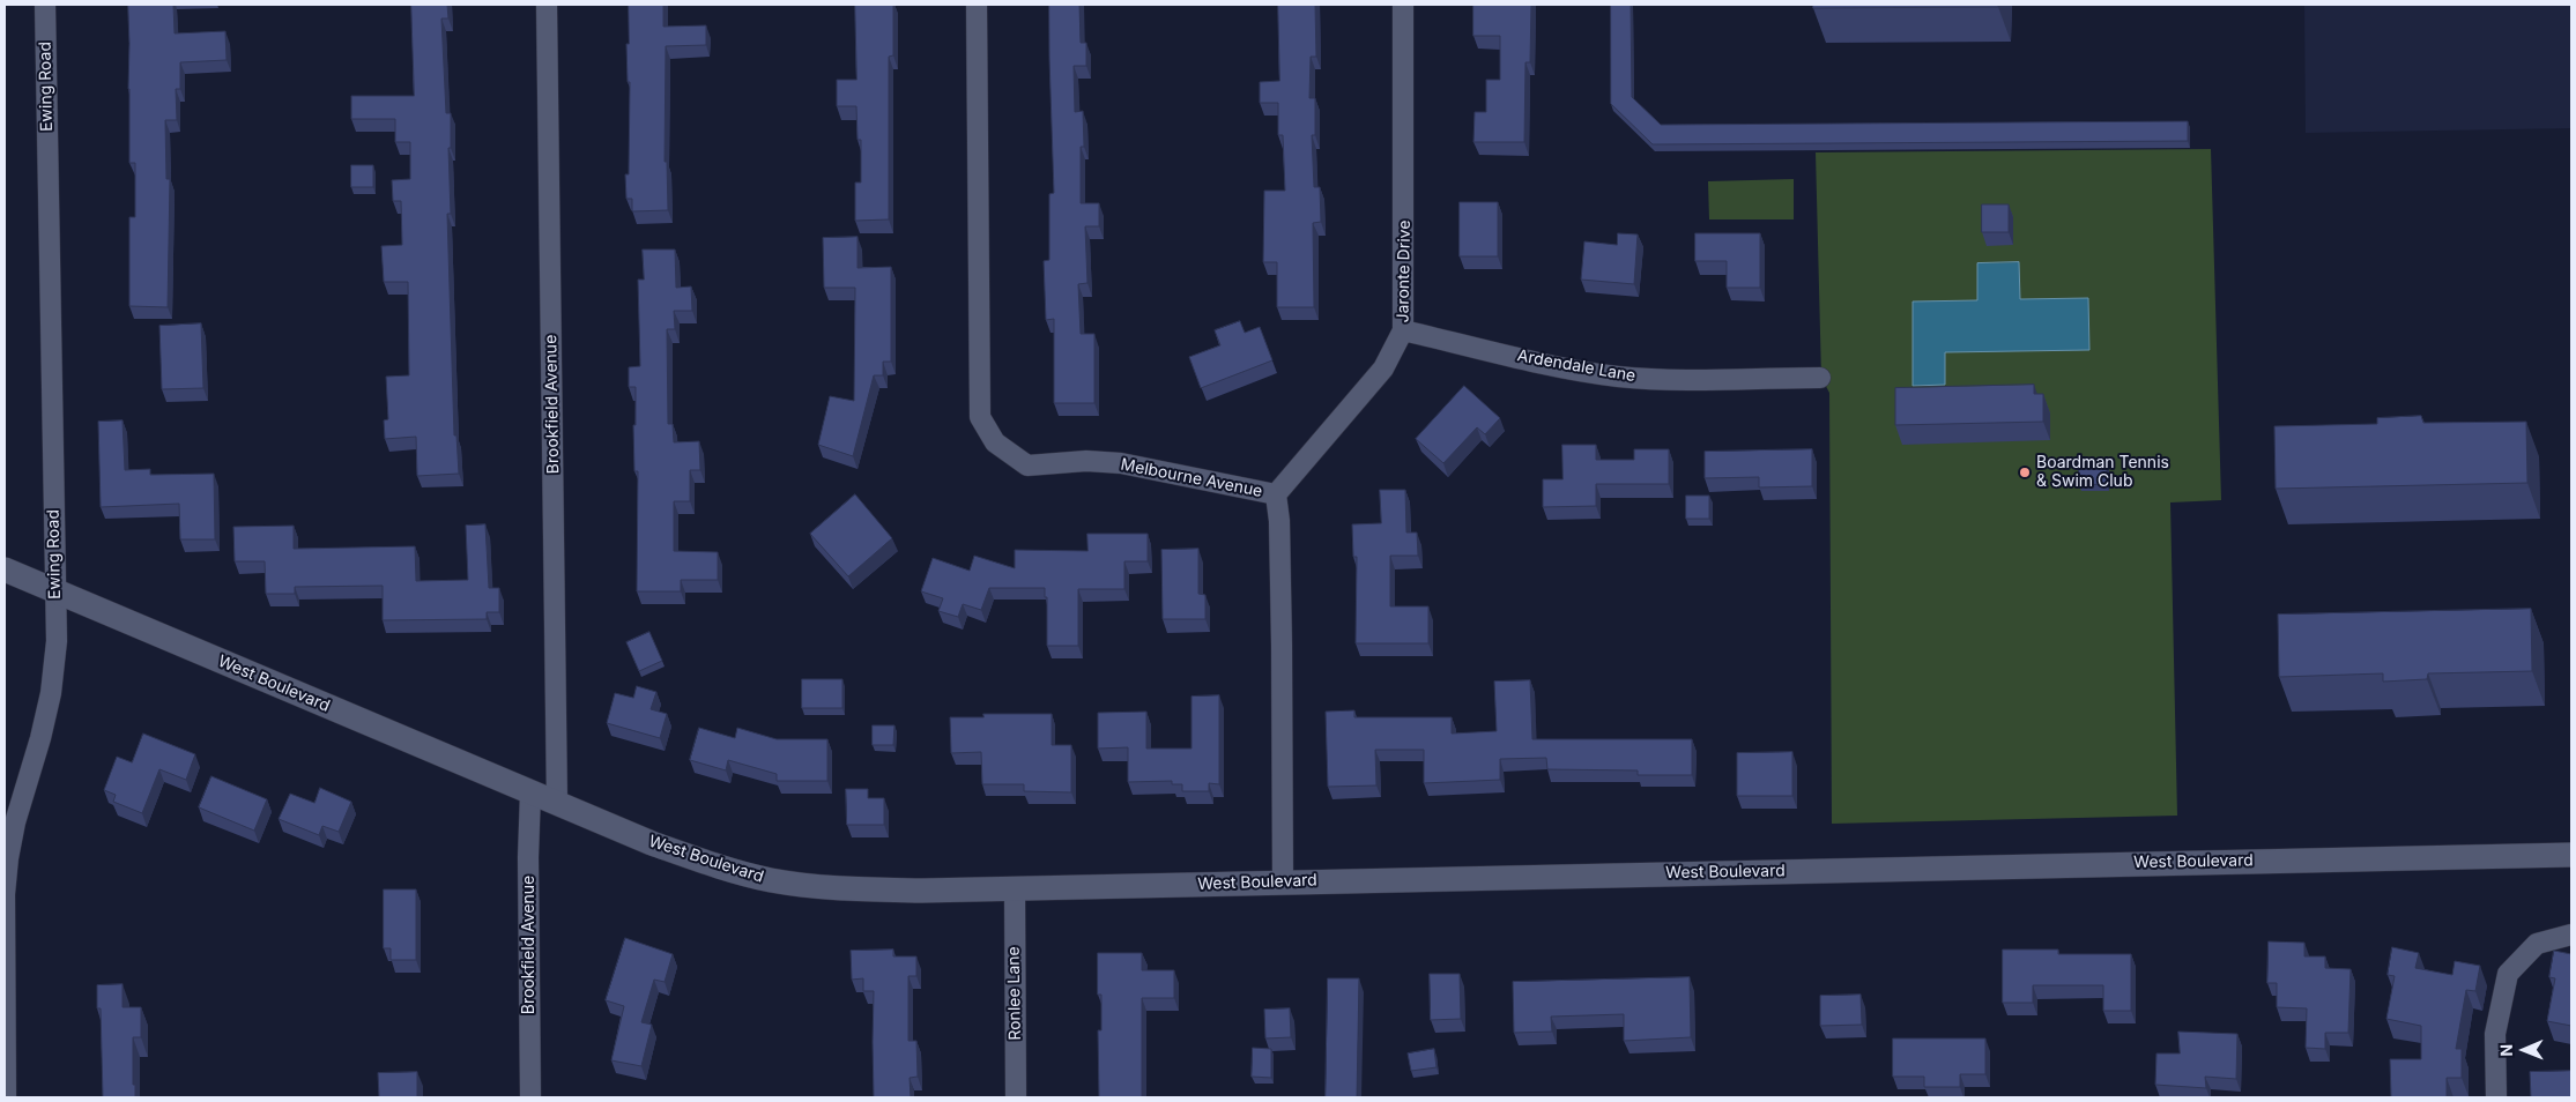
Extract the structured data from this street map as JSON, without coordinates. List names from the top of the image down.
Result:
{
  "streets": {
    "street": [
      "Ewing Road",
      "Jaronte Drive",
      "Ardendale Lane",
      "Brookfield Avenue",
      "Melbourne Avenue",
      "West Boulevard",
      "Ronlee Lane"
    ]
  },
  "crossings": [
    ["Ewing Road", "West Boulevard"],
    ["Jaronte Drive", "Ardendale Lane"],
    ["Jaronte Drive", "Melbourne Avenue"],
    ["Brookfield Avenue", "West Boulevard"],
    ["Melbourne Avenue", "West Boulevard"],
    ["West Boulevard", "Ronlee Lane"]
  ],
  "places": ["Boardman Tennis & Swim Club"],
  "north": "left"
}
